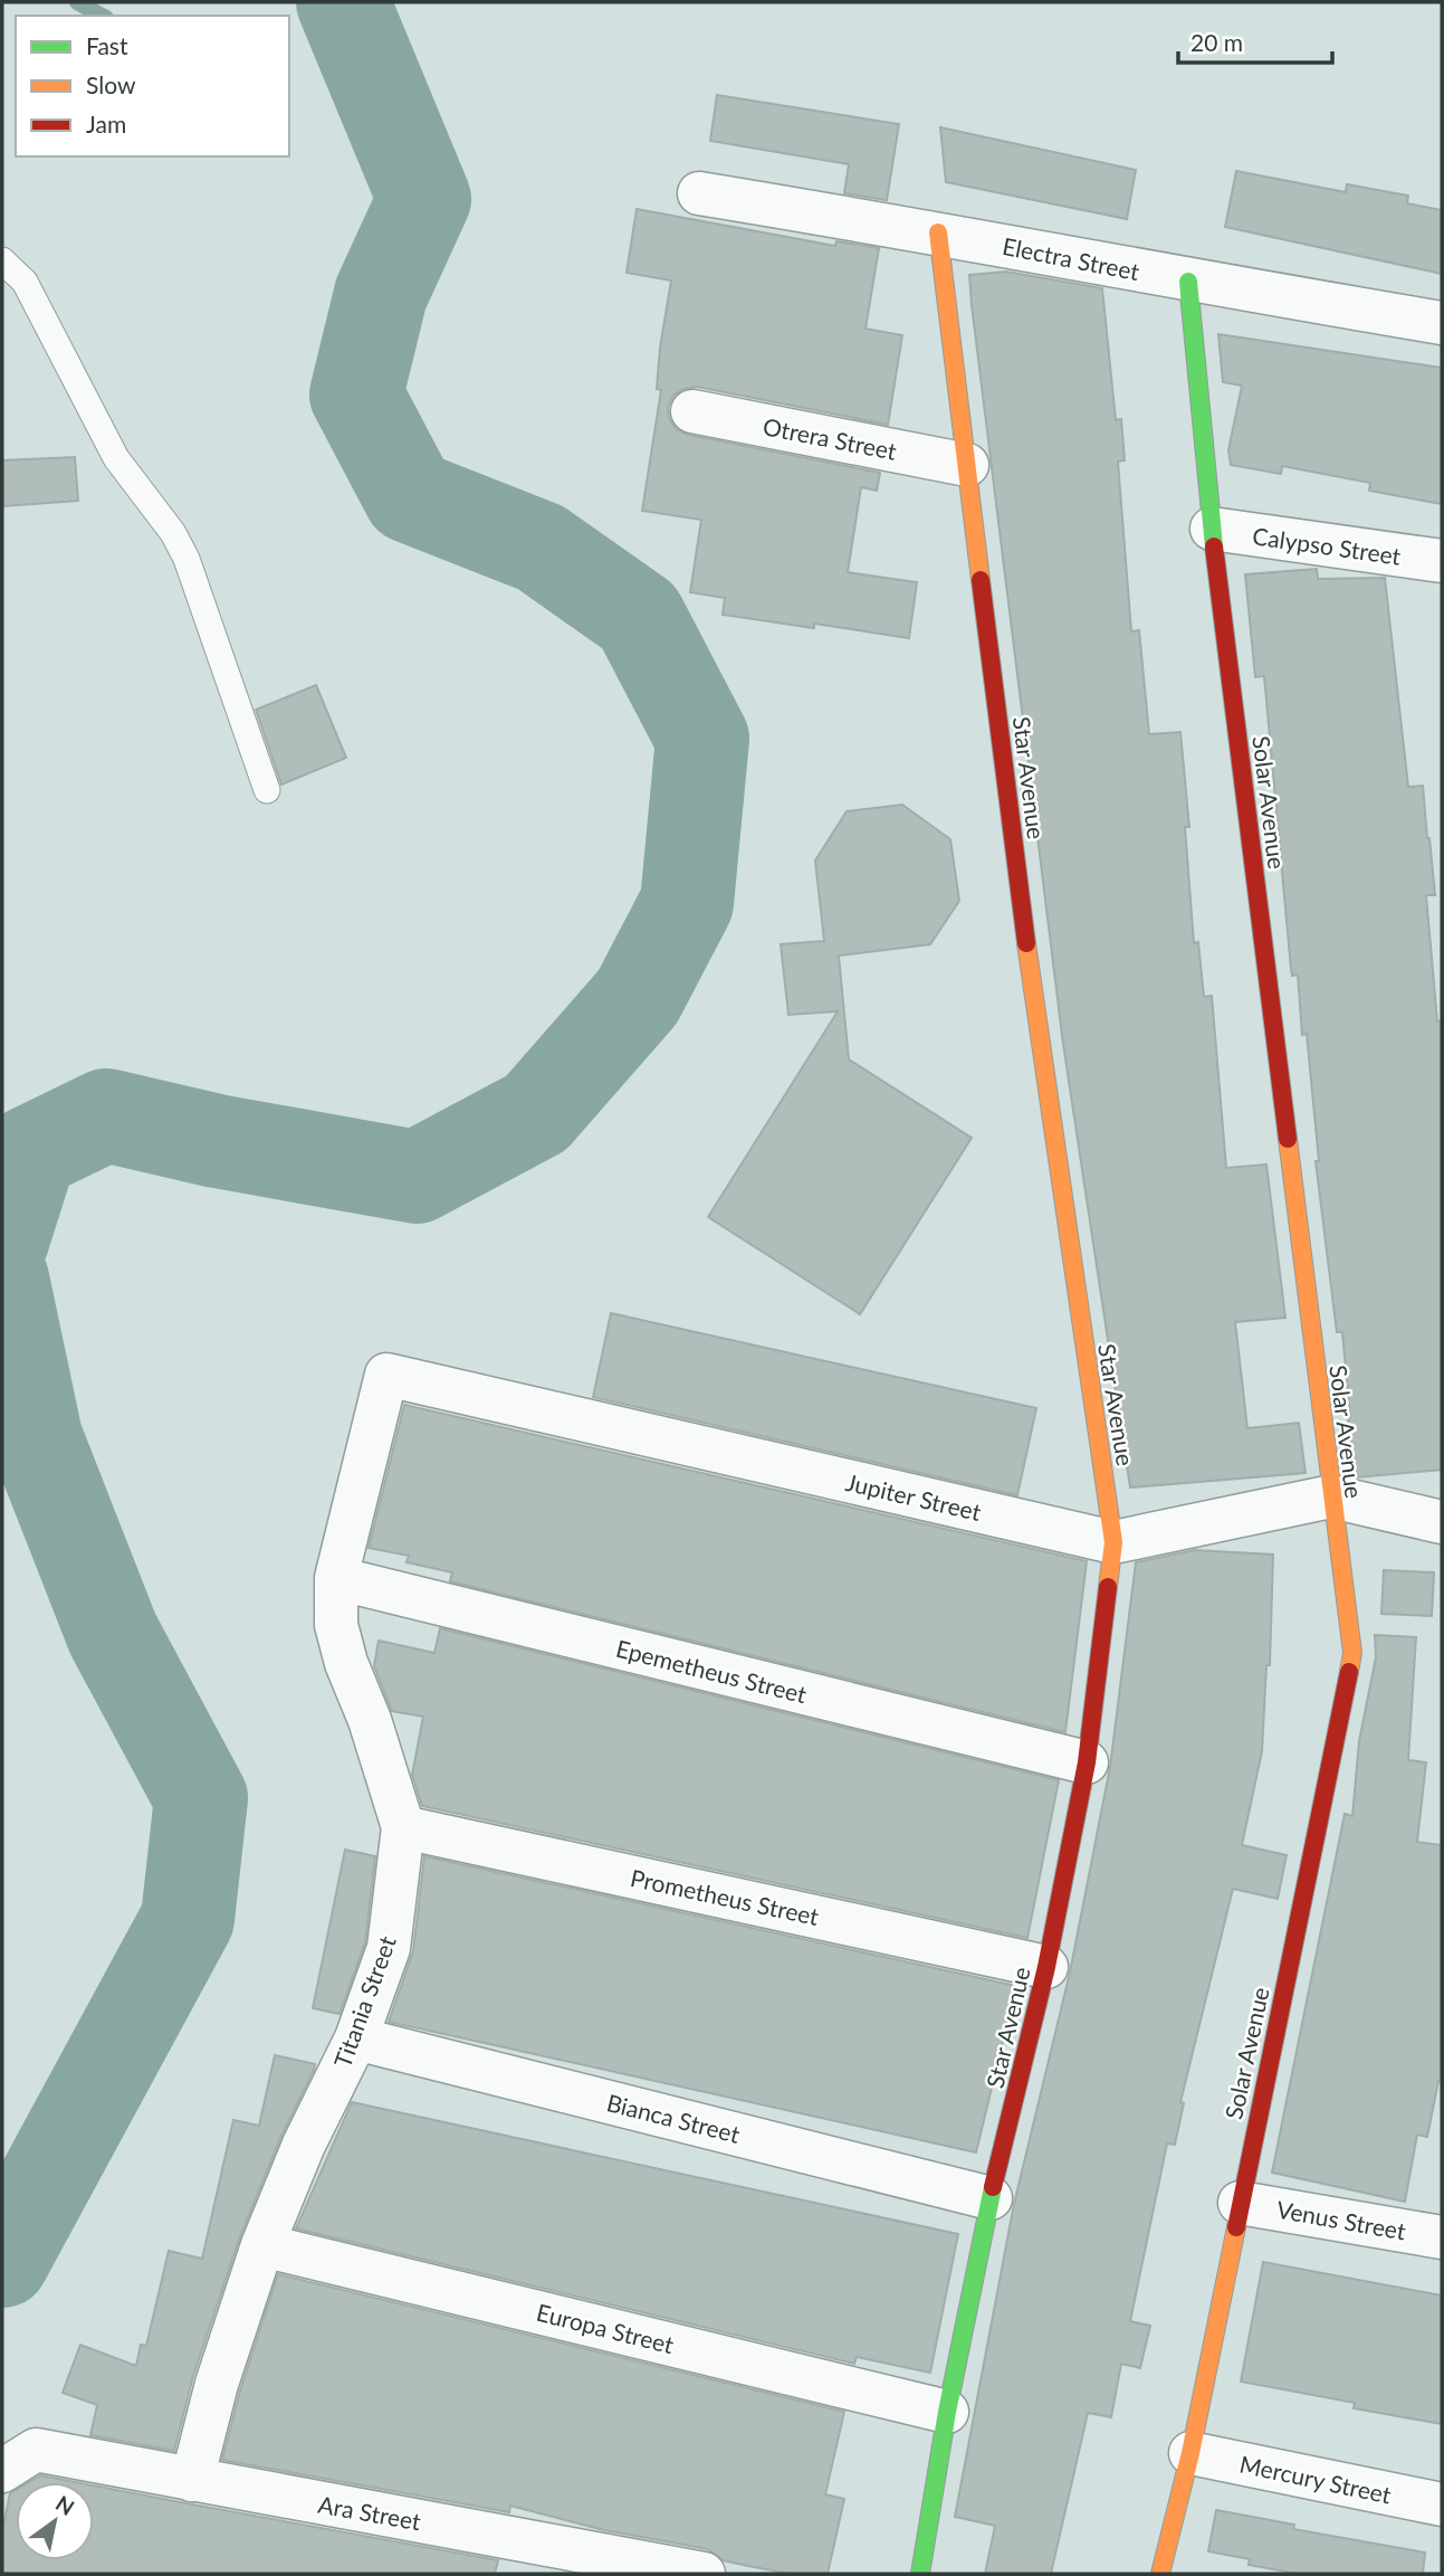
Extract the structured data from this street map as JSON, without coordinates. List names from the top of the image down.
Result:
{
  "streets": {
    "street": [
      "Electra Street",
      "Otrera Street",
      "Calypso Street",
      "Star Avenue",
      "Solar Avenue",
      "Jupiter Street",
      "Epemetheus Street",
      "Prometheus Street",
      "Titania Street",
      "Bianca Street",
      "Venus Street",
      "Europa Street",
      "Mercury Street",
      "Ara Street"
    ]
  },
  "crossings": [
    ["Electra Street", "Star Avenue"],
    ["Electra Street", "Solar Avenue"],
    ["Otrera Street", "Star Avenue"],
    ["Calypso Street", "Solar Avenue"],
    ["Star Avenue", "Jupiter Street"],
    ["Star Avenue", "Epemetheus Street"],
    ["Star Avenue", "Prometheus Street"],
    ["Star Avenue", "Bianca Street"],
    ["Star Avenue", "Europa Street"],
    ["Solar Avenue", "Jupiter Street"],
    ["Solar Avenue", "Venus Street"],
    ["Solar Avenue", "Mercury Street"],
    ["Jupiter Street", "Titania Street"],
    ["Epemetheus Street", "Titania Street"],
    ["Prometheus Street", "Titania Street"],
    ["Titania Street", "Bianca Street"],
    ["Titania Street", "Europa Street"],
    ["Titania Street", "Ara Street"]
  ],
  "legend": ["Fast", "Slow", "Jam"],
  "scale_bar": "20 m",
  "north": "top right"
}
